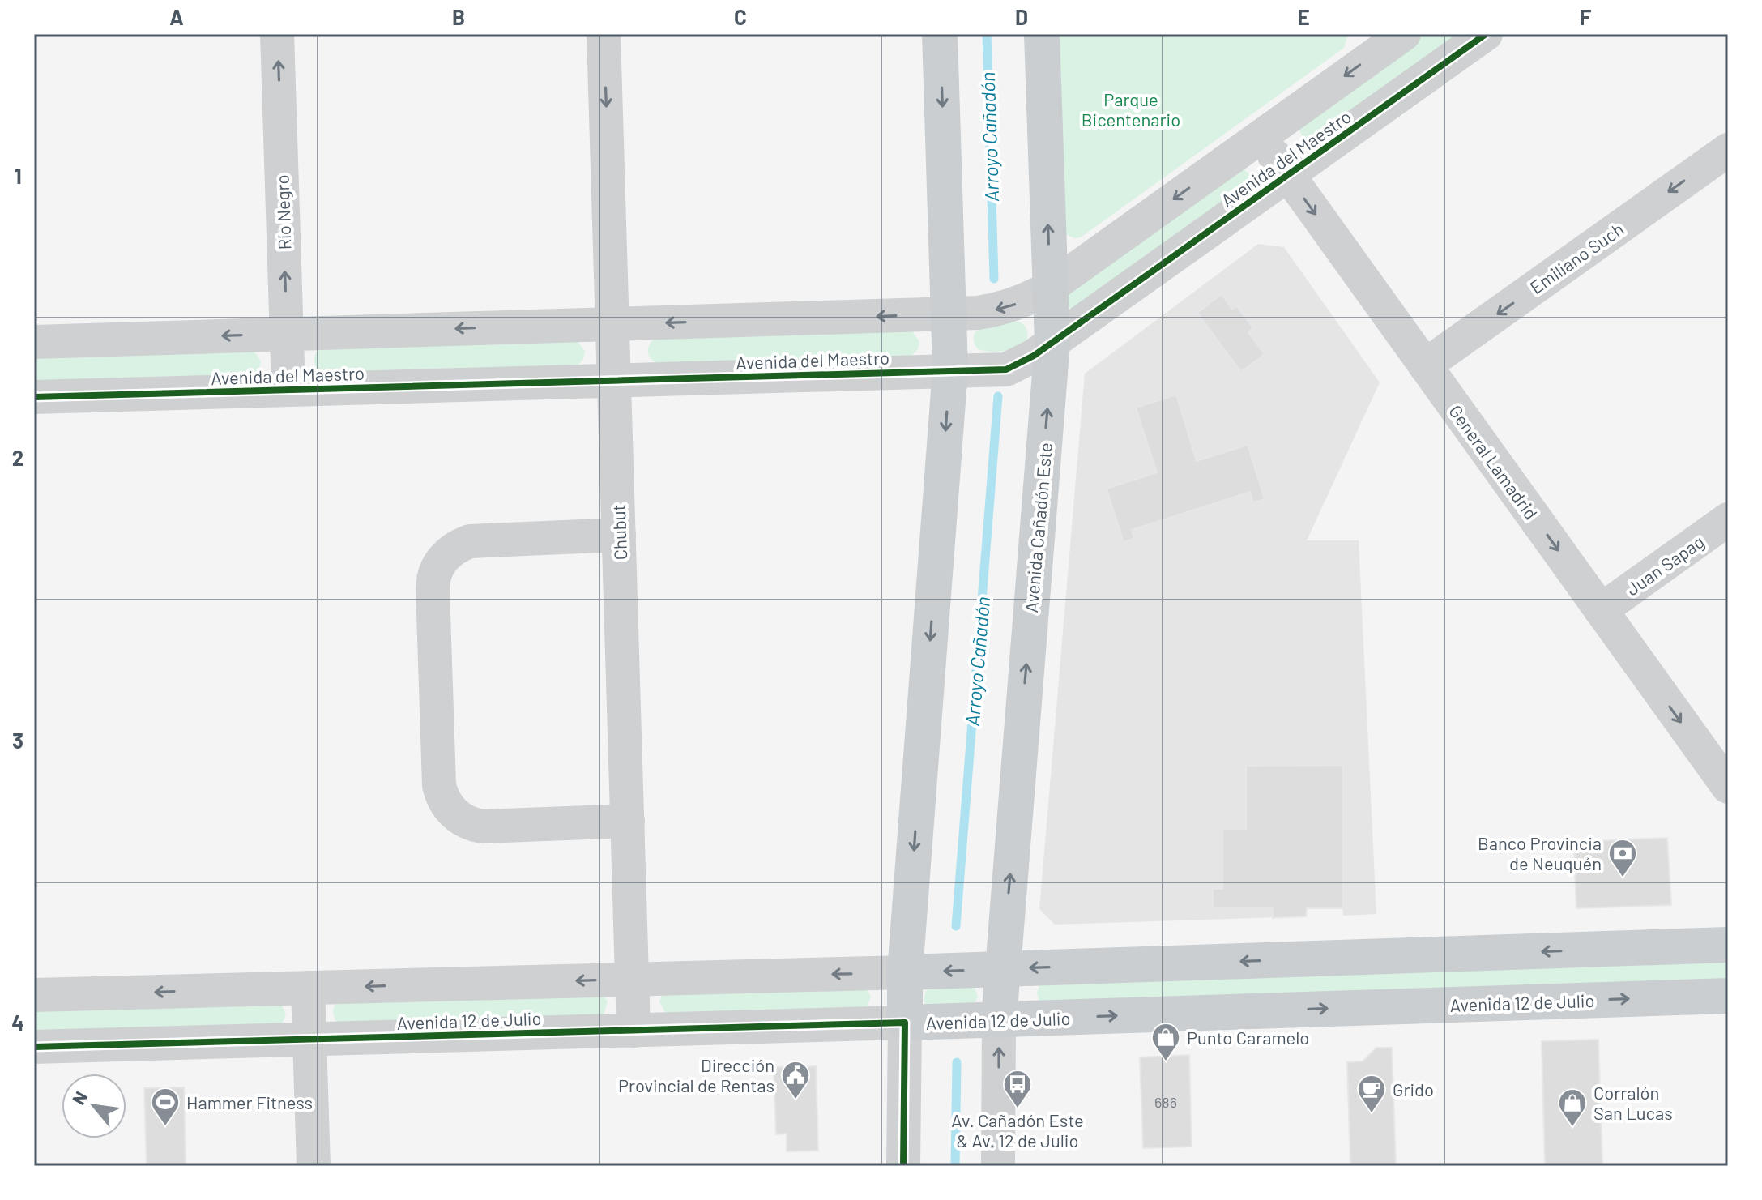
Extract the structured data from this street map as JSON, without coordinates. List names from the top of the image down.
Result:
{
  "streets": {
    "main road": ["Avenida Cañadón Este", "Avenida 12 de Julio"],
    "street": [
      "Avenida del Maestro",
      "Río Negro",
      "Emiliano Such",
      "General Lamadrid",
      "Chubut",
      "Juan Sapag"
    ]
  },
  "crossings": [
    ["Avenida del Maestro", "Río Negro"],
    ["Avenida del Maestro", "General Lamadrid"],
    ["Avenida del Maestro", "Avenida Cañadón Este"],
    ["Avenida del Maestro", "Chubut"],
    ["Emiliano Such", "General Lamadrid"],
    ["General Lamadrid", "Juan Sapag"],
    ["Avenida Cañadón Este", "Avenida 12 de Julio"],
    ["Chubut", "Avenida 12 de Julio"]
  ],
  "one_way": ["Río Negro", "Emiliano Such", "General Lamadrid"],
  "water": ["Arroyo Cañadón"],
  "parks": ["Parque Bicentenario"],
  "places": {
    "bank": ["Banco Provincia de Neuquén"],
    "shop": ["Punto Caramelo", "Corralón San Lucas"],
    "public building": ["Dirección Provincial de Rentas"],
    "bus stop": ["Av. Cañadón Este & Av. 12 de Julio"],
    "cafe": ["Grido"],
    "sports": ["Hammer Fitness"]
  },
  "house_numbers": ["686"],
  "north": "top left",
  "grid": {
    "columns": [
      "A",
      "B",
      "C",
      "D",
      "E",
      "F"
    ],
    "rows": [
      "1",
      "2",
      "3",
      "4"
    ]
  }
}
